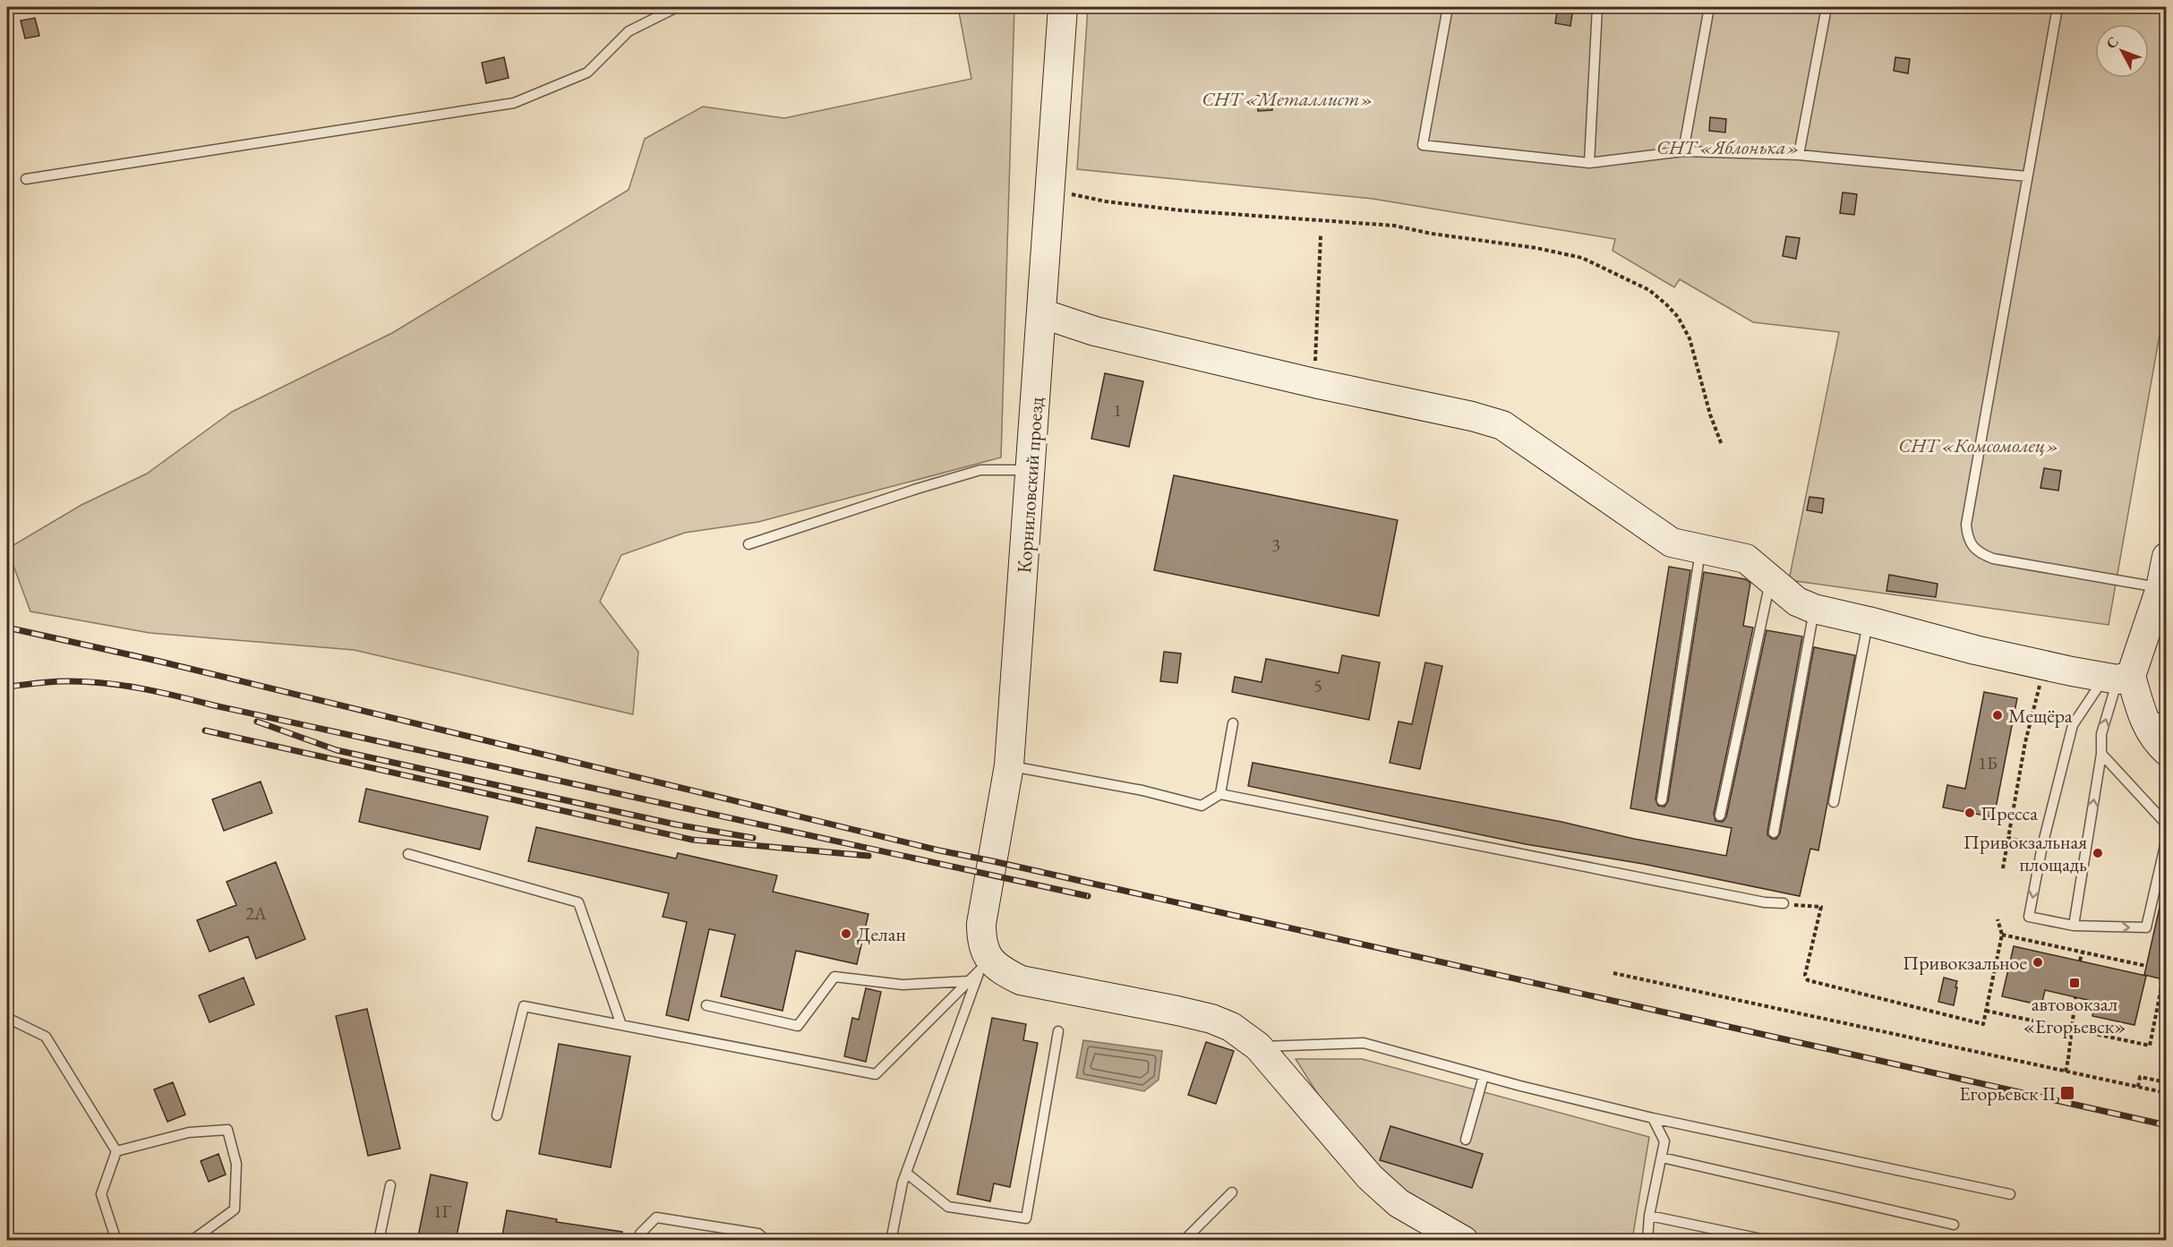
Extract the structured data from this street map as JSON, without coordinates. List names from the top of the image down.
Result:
{
  "streets": {
    "street": ["Корниловский проезд"]
  },
  "parks": ["СНТ «Металлист»", "СНТ «Яблонька»", "СНТ «Комсомолец»"],
  "places": {
    "other": [
      "Мещёра",
      "Пресса",
      "Привокзальная площадь",
      "Делан",
      "Привокзальное"
    ],
    "transit": ["автовокзал «Егорьевск»", "Егорьевск II"]
  },
  "house_numbers": [
    "1",
    "3",
    "5",
    "1Б",
    "2А",
    "1Г"
  ],
  "north": "top left"
}
